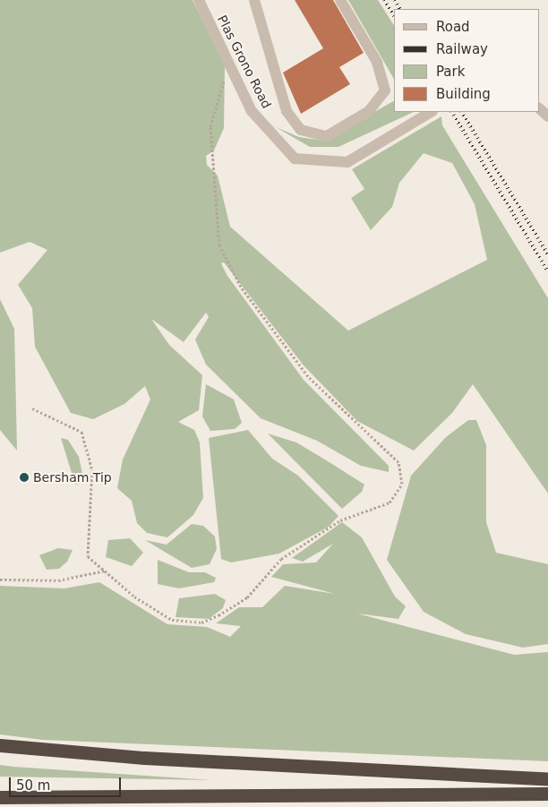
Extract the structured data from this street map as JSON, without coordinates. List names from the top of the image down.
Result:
{
  "streets": {
    "street": ["Plas Grono Road"]
  },
  "places": ["Bersham Tip"],
  "legend": [
    "Road",
    "Railway",
    "Park",
    "Building"
  ],
  "scale_bar": "50 m"
}
